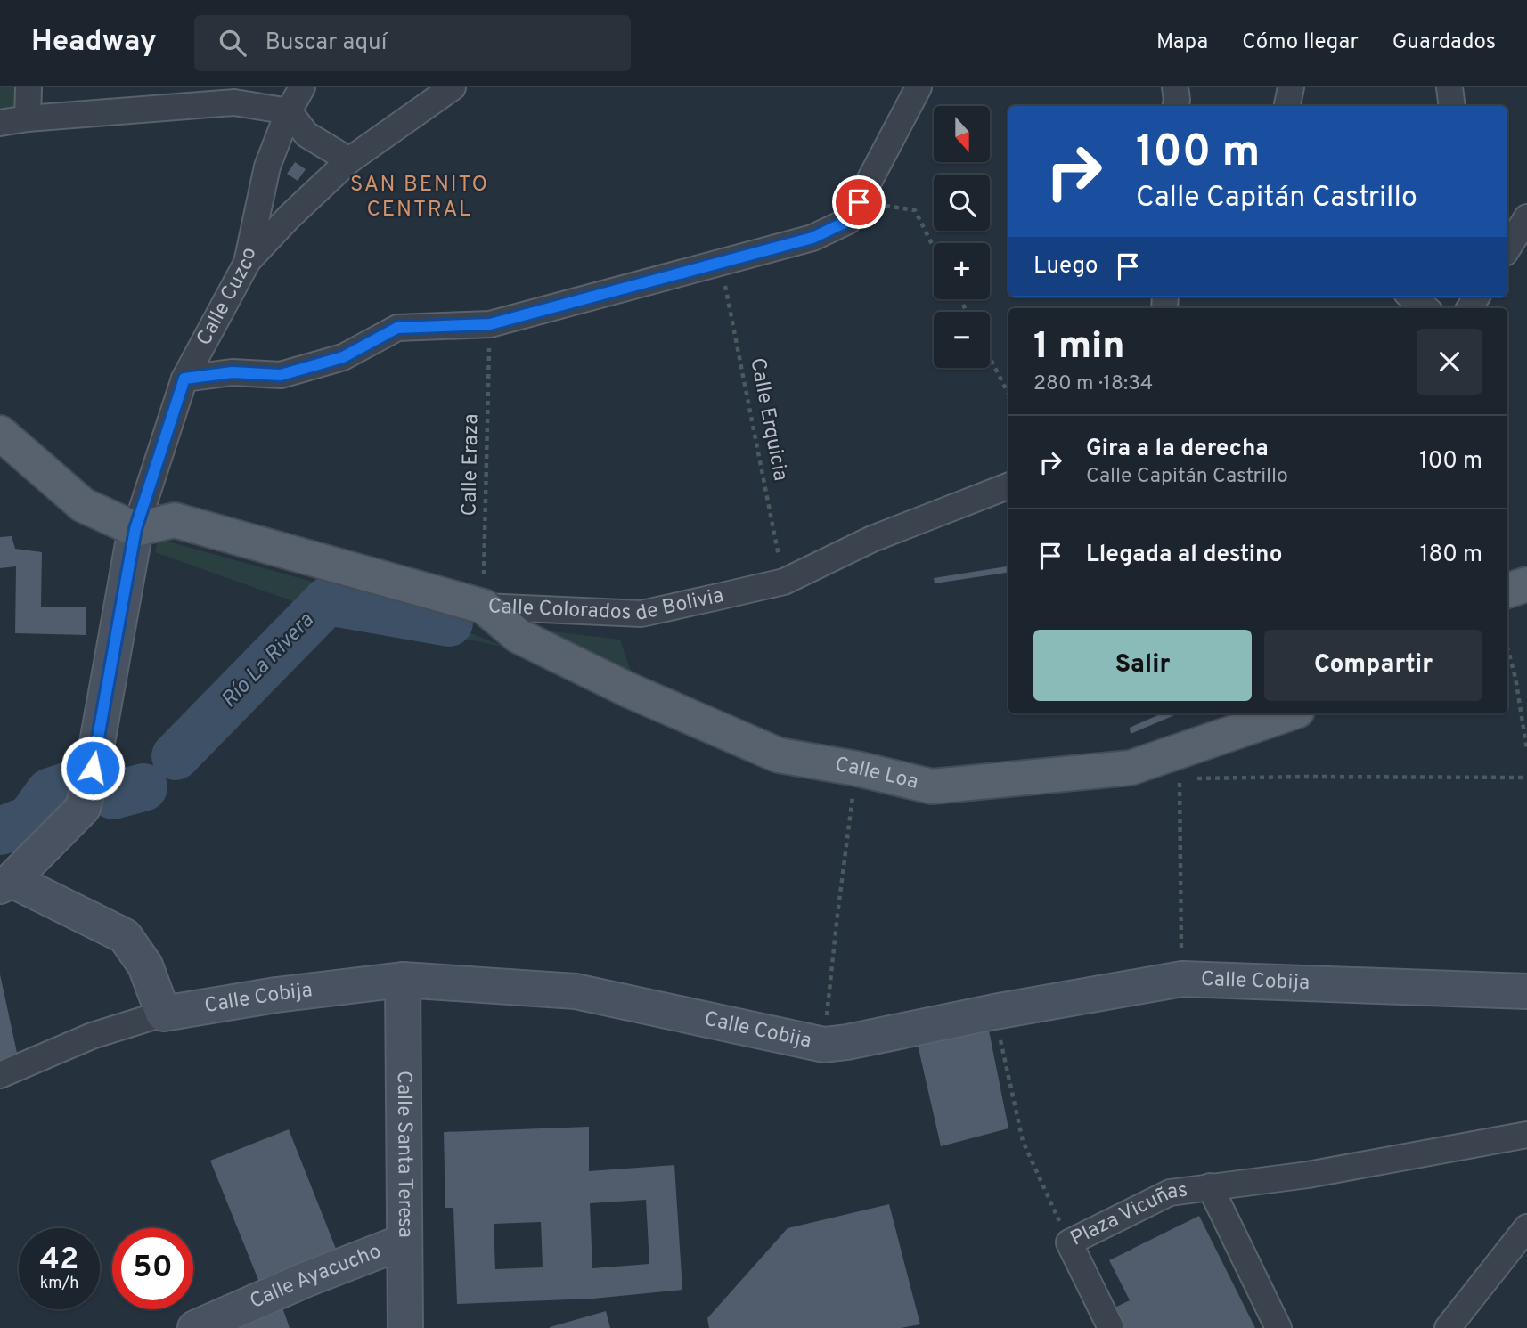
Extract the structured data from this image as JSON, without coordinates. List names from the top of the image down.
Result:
{
  "streets": {
    "main road": [
      "Calle Cuzco",
      "Calle Colorados de Bolivia",
      "Calle Loa",
      "Calle Cobija",
      "Calle Santa Teresa",
      "Calle Ayacucho"
    ],
    "street": ["Plaza Vicuñas"],
    "path": ["Calle Erquicia", "Calle Eraza"]
  },
  "crossings": [
    ["Calle Cuzco", "Calle Colorados de Bolivia"],
    ["Calle Erquicia", "Calle Colorados de Bolivia"],
    ["Calle Eraza", "Calle Colorados de Bolivia"],
    ["Calle Eraza", "Calle Loa"],
    ["Calle Colorados de Bolivia", "Calle Loa"],
    ["Calle Cobija", "Calle Santa Teresa"],
    ["Calle Santa Teresa", "Calle Ayacucho"]
  ],
  "districts": ["SAN BENITO CENTRAL"],
  "water": ["Río La Rivera"],
  "north": "bottom",
  "page": {
    "header": "Headway",
    "search": "Buscar aquí",
    "nav": ["Mapa", "Cómo llegar", "Guardados"],
    "map_buttons": ["+", "−"],
    "turn": ["100 m", "Calle Capitán Castrillo"],
    "then": "Luego",
    "heading": ["1 min", "280 m · 18:34"],
    "list": [
      {
        "name": "Gira a la derecha",
        "note": "Calle Capitán Castrillo",
        "value": "100 m"
      },
      {
        "name": "Llegada al destino",
        "value": "180 m"
      }
    ],
    "buttons": ["Salir", "Compartir"],
    "speed": "42 km/h",
    "limit": "50"
  }
}
